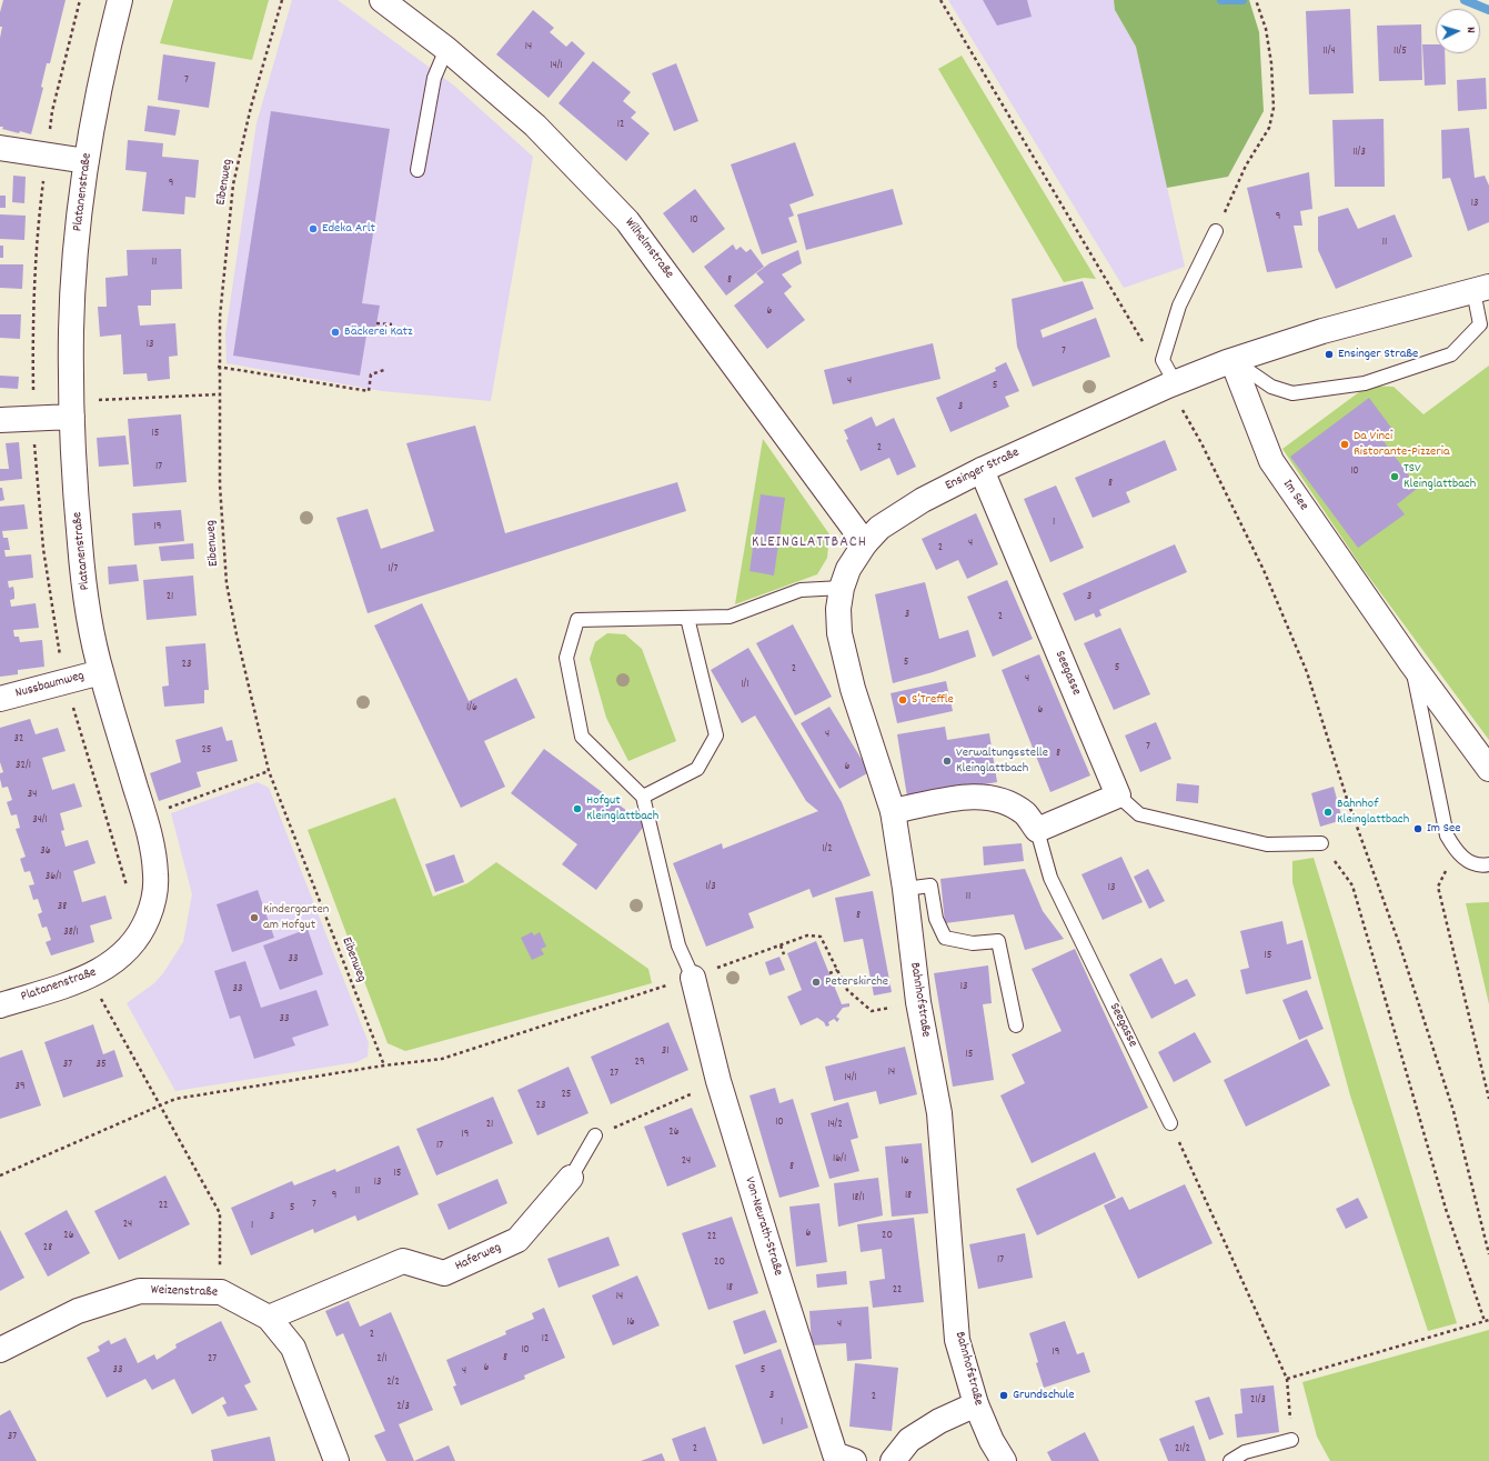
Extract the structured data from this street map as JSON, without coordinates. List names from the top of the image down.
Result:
{
  "streets": {
    "street": [
      "Platanenstraße",
      "Wilhelmstraße",
      "Ensinger Straße",
      "Im See",
      "Seegasse",
      "Nussbaumweg",
      "Bahnhofstraße",
      "Von-Neurath-Straße",
      "Haferweg",
      "Weizenstraße"
    ],
    "path": ["Eibenweg"]
  },
  "crossings": [
    ["Platanenstraße", "Nussbaumweg"],
    ["Wilhelmstraße", "Ensinger Straße"],
    ["Wilhelmstraße", "Bahnhofstraße"],
    ["Ensinger Straße", "Im See"],
    ["Ensinger Straße", "Seegasse"],
    ["Ensinger Straße", "Bahnhofstraße"],
    ["Seegasse", "Bahnhofstraße"],
    ["Haferweg", "Weizenstraße"]
  ],
  "districts": ["KLEINGLATTBACH"],
  "places": [
    "Edeka Arlt",
    "Bäckerei Katz",
    "Ensinger Straße",
    "Da Vinci Ristorante-Pizzeria",
    "TSV Kleinglattbach",
    "S’Treffle",
    "Verwaltungsstelle Kleinglattbach",
    "Hofgut Kleinglattbach",
    "Bahnhof Kleinglattbach",
    "Im See",
    "Kindergarten am Hofgut",
    "Peterskirche",
    "Grundschule"
  ],
  "house_numbers": [
    "14",
    "11/4",
    "11/5",
    "14/1",
    "7",
    "12",
    "11/3",
    "9",
    "13",
    "9",
    "10",
    "11",
    "11",
    "8",
    "6",
    "13",
    "7",
    "4",
    "5",
    "3",
    "15",
    "2",
    "17",
    "10",
    "8",
    "1",
    "19",
    "4",
    "2",
    "1/7",
    "21",
    "3",
    "3",
    "2",
    "5",
    "23",
    "5",
    "2",
    "4",
    "1/1",
    "1/6",
    "6",
    "4",
    "32",
    "7",
    "25",
    "8",
    "32/1",
    "6",
    "34",
    "34/1",
    "1/2",
    "36",
    "36/1",
    "1/3",
    "13",
    "11",
    "38",
    "8",
    "38/1",
    "15",
    "33",
    "13",
    "33",
    "33",
    "31",
    "15",
    "29",
    "37",
    "35",
    "14",
    "27",
    "14/1",
    "39",
    "25",
    "23",
    "10",
    "21",
    "14/2",
    "26",
    "19",
    "17",
    "16/1",
    "24",
    "16",
    "8",
    "15",
    "13",
    "11",
    "9",
    "18",
    "18/1",
    "7",
    "22",
    "5",
    "3",
    "24",
    "1",
    "6",
    "26",
    "20",
    "22",
    "28",
    "17",
    "20",
    "18",
    "22",
    "14",
    "16",
    "4",
    "2",
    "12",
    "10",
    "19",
    "8",
    "27",
    "2/1",
    "6",
    "33",
    "5",
    "4",
    "2/2",
    "3",
    "2",
    "21/3",
    "2/3",
    "1",
    "37",
    "2",
    "21/2"
  ],
  "north": "right"
}
